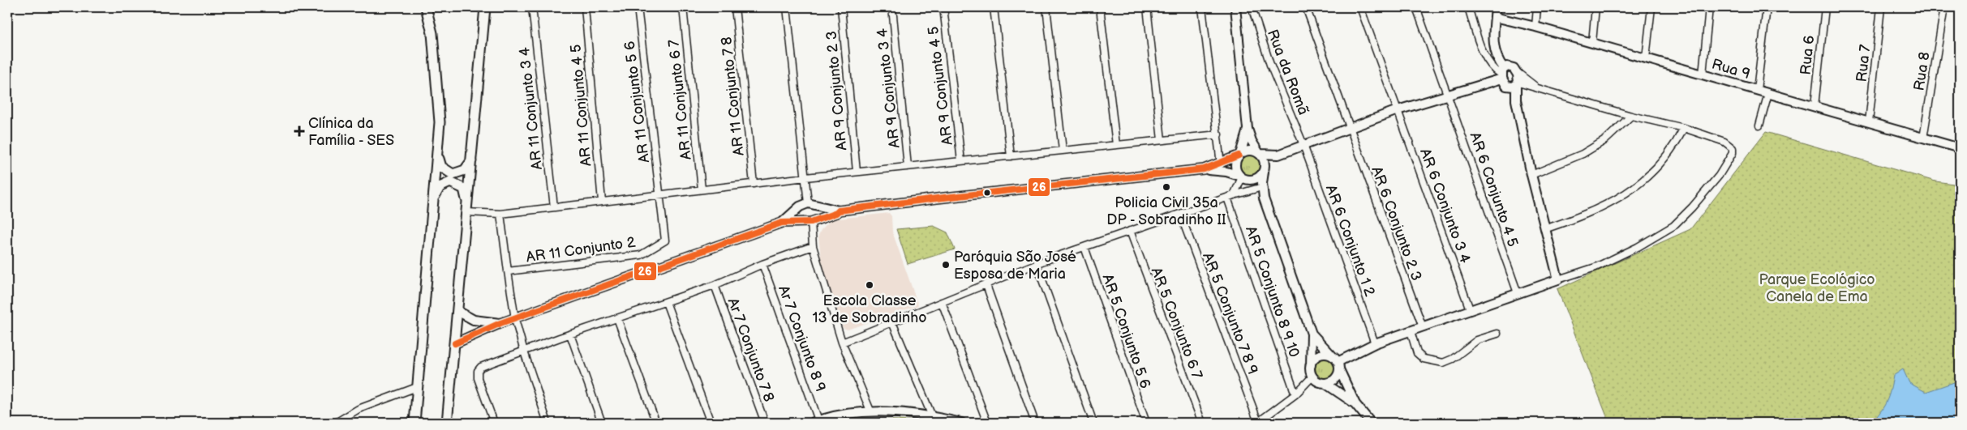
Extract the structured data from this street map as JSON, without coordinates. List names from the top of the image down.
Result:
{
  "streets": {
    "street": [
      "Rua 6",
      "Rua 7",
      "Rua 9",
      "Rua 8",
      "Rua da Romã",
      "AR 9 Conjunto 4 5",
      "AR 9 Conjunto 3 4",
      "AR 9 Conjunto 2 3",
      "AR 11 Conjunto 7 8",
      "AR 11 Conjunto 6 7",
      "AR 11 Conjunto 5 6",
      "AR 11 Conjunto 4 5",
      "AR 11 Conjunto 3 4",
      "AR 6 Conjunto 4 5",
      "AR 6 Conjunto 3 4",
      "AR 6 Conjunto 2 3",
      "AR 6 Conjunto 1 2",
      "AR 11 Conjunto 2",
      "AR 5 Conjunto 8 9 10",
      "AR 5 Conjunto 7 8 9",
      "AR 5 Conjunto 6 7",
      "AR 5 Conjunto 5 6",
      "Ar 7 Conjunto 8 9",
      "Ar 7 Conjunto 7 8"
    ]
  },
  "crossings": [
    ["Rua 6", "Rua 9"],
    ["Rua 7", "Rua 9"],
    ["Rua 9", "Rua 8"],
    ["Rua da Romã", "AR 6 Conjunto 1 2"],
    ["AR 11 Conjunto 5 6", "AR 11 Conjunto 2"]
  ],
  "parks": ["Parque Ecológico Canela de Ema"],
  "places": {
    "health": ["Clínica da Família - SES"],
    "other": ["Policia Civil 35a DP - Sobradinho II", "Paróquia São José Esposa de Maria", "Escola Classe 13 de Sobradinho"]
  },
  "lines": ["transit line 26"]
}
